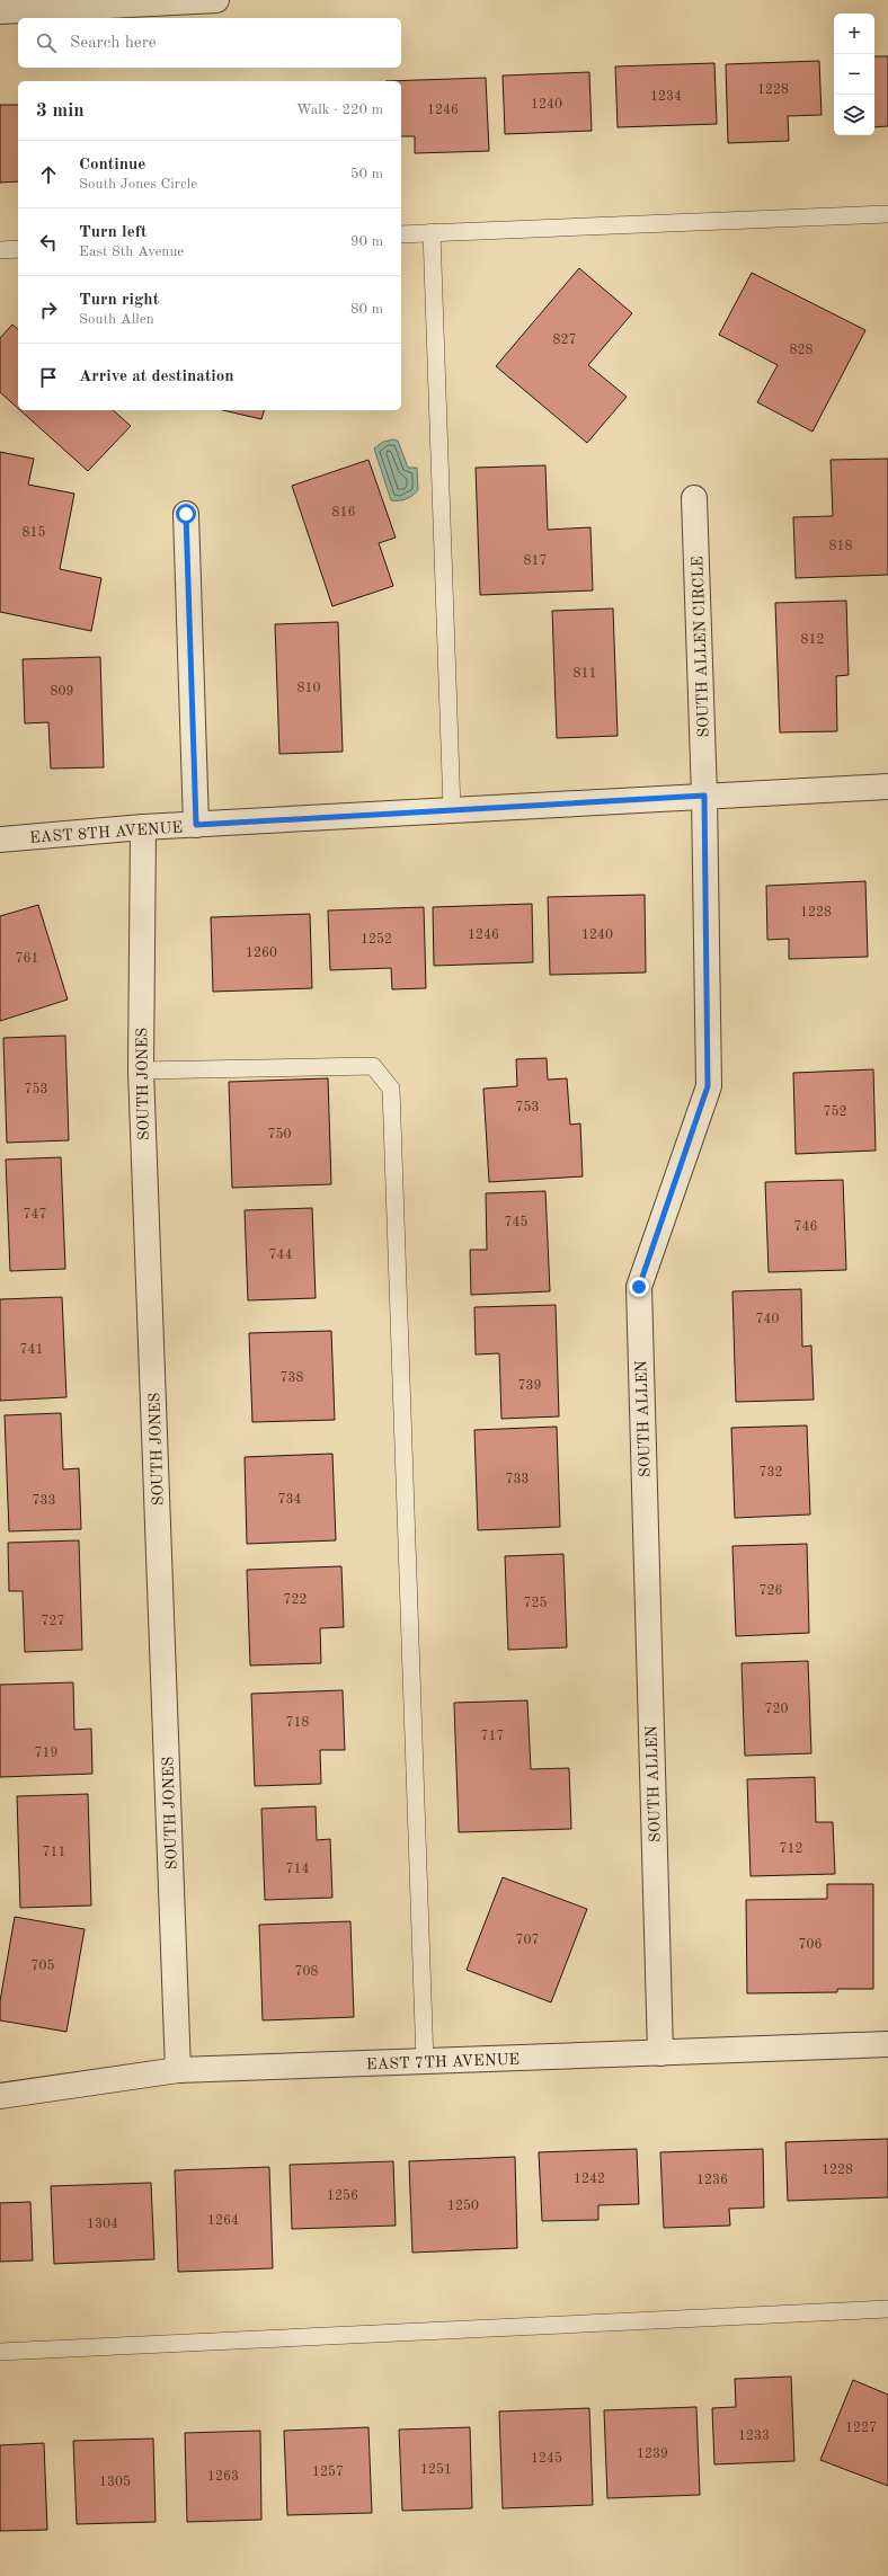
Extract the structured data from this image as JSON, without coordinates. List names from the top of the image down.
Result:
{
  "streets": {
    "street": [
      "SOUTH ALLEN CIRCLE",
      "EAST 8TH AVENUE",
      "SOUTH JONES",
      "SOUTH ALLEN",
      "EAST 7TH AVENUE"
    ]
  },
  "crossings": [
    ["SOUTH ALLEN CIRCLE", "EAST 8TH AVENUE"],
    ["SOUTH ALLEN CIRCLE", "SOUTH ALLEN"],
    ["EAST 8TH AVENUE", "SOUTH JONES"],
    ["EAST 8TH AVENUE", "SOUTH ALLEN"],
    ["SOUTH JONES", "EAST 7TH AVENUE"],
    ["SOUTH ALLEN", "EAST 7TH AVENUE"]
  ],
  "house_numbers": [
    "1228",
    "1234",
    "1240",
    "1246",
    "827",
    "828",
    "816",
    "815",
    "818",
    "817",
    "812",
    "811",
    "810",
    "809",
    "1228",
    "1246",
    "1240",
    "1252",
    "1260",
    "761",
    "753",
    "753",
    "752",
    "750",
    "747",
    "745",
    "746",
    "744",
    "740",
    "741",
    "738",
    "739",
    "732",
    "733",
    "734",
    "733",
    "726",
    "722",
    "725",
    "727",
    "720",
    "718",
    "717",
    "719",
    "712",
    "711",
    "714",
    "707",
    "706",
    "705",
    "708",
    "1228",
    "1242",
    "1236",
    "1256",
    "1250",
    "1264",
    "1304",
    "1227",
    "1233",
    "1239",
    "1245",
    "1251",
    "1257",
    "1263",
    "1305"
  ],
  "page": {
    "map_buttons": ["+", "−"],
    "search": "Search here",
    "heading": ["3 min", "Walk · 220 m"],
    "list": [
      ["Continue", "South Jones Circle", "50 m"],
      ["Turn left", "East 8th Avenue", "90 m"],
      ["Turn right", "South Allen", "80 m"],
      "Arrive at destination"
    ]
  }
}
